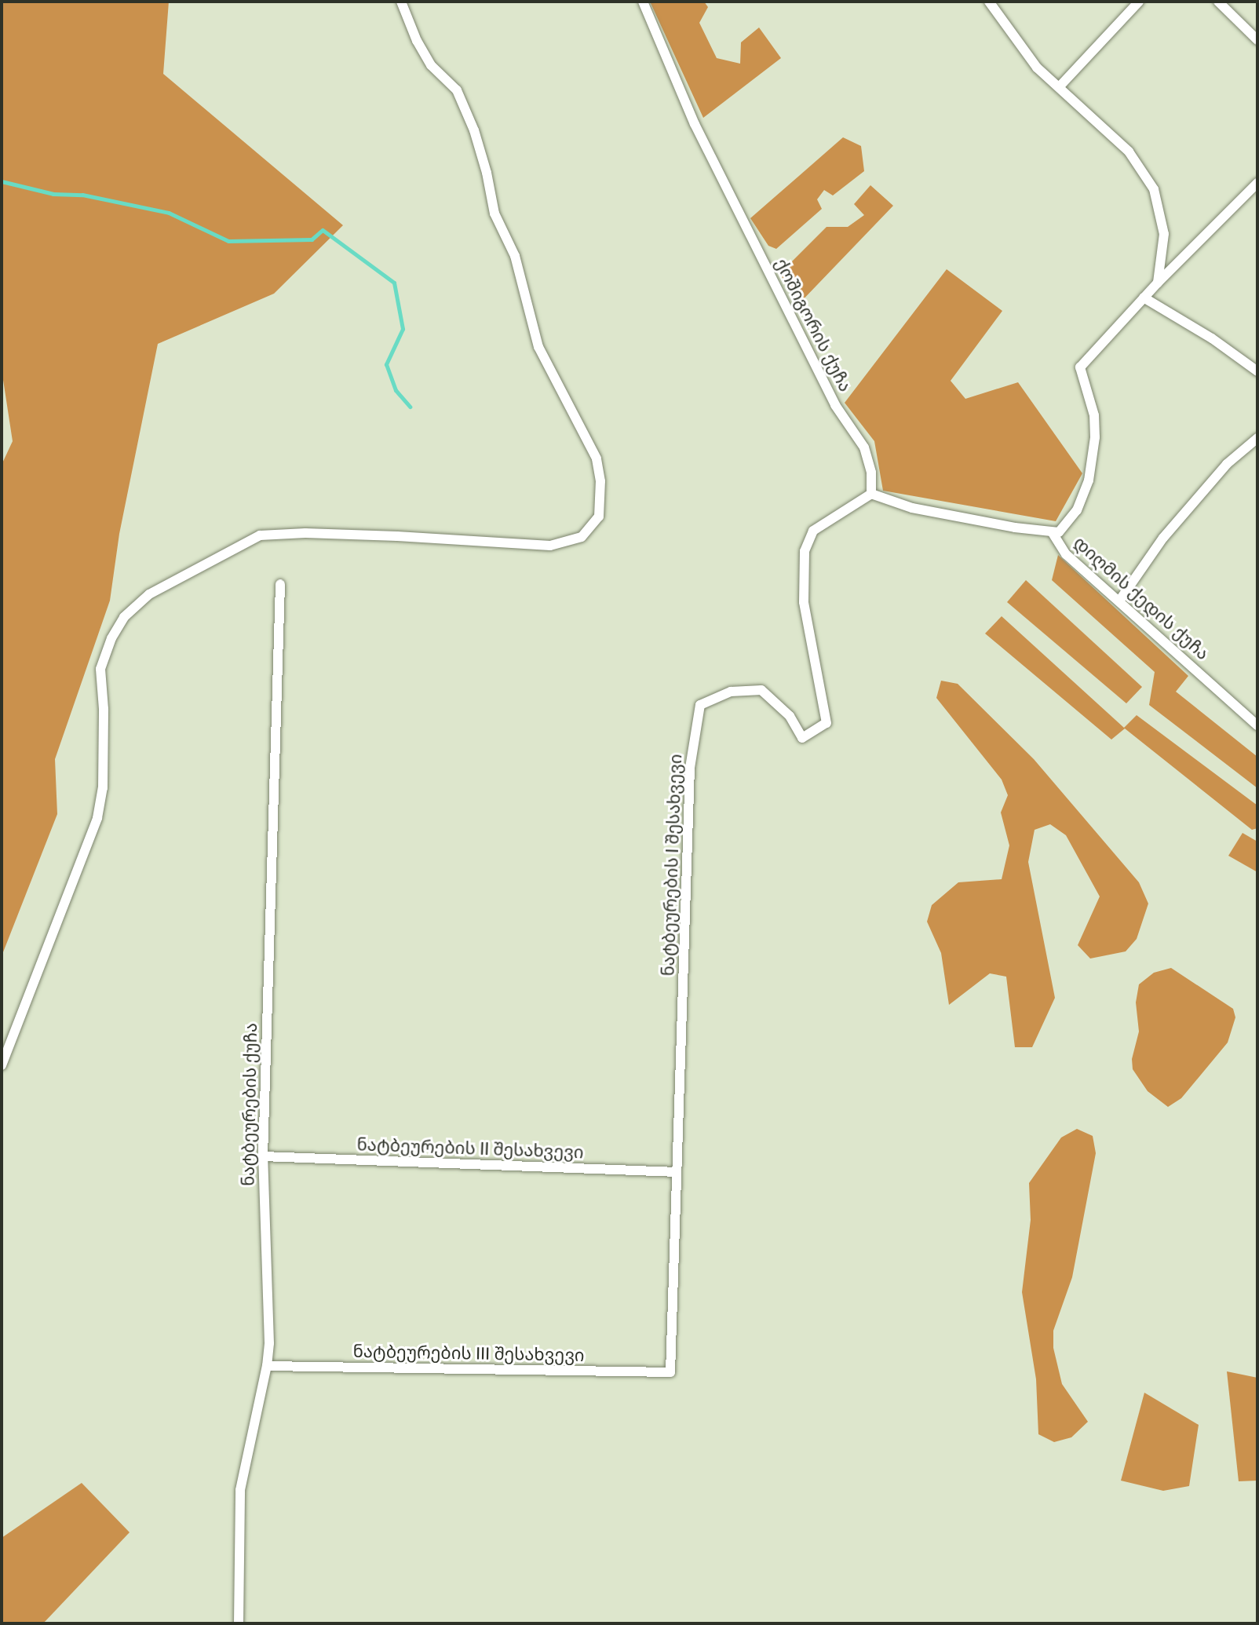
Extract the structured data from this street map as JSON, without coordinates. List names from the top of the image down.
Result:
{
  "streets": {
    "street": [
      "ქოშიგორის ქუჩა",
      "დიღმის ქედის ქუჩა",
      "ნატბეურების I შესახვევი",
      "ნატბეურების ქუჩა",
      "ნატბეურების II შესახვევი",
      "ნატბეურების III შესახვევი"
    ]
  },
  "crossings": [
    ["ქოშიგორის ქუჩა", "ნატბეურების I შესახვევი"],
    ["ნატბეურების I შესახვევი", "ნატბეურების II შესახვევი"],
    ["ნატბეურების I შესახვევი", "ნატბეურების III შესახვევი"],
    ["ნატბეურების ქუჩა", "ნატბეურების II შესახვევი"],
    ["ნატბეურების ქუჩა", "ნატბეურების III შესახვევი"]
  ]
}
